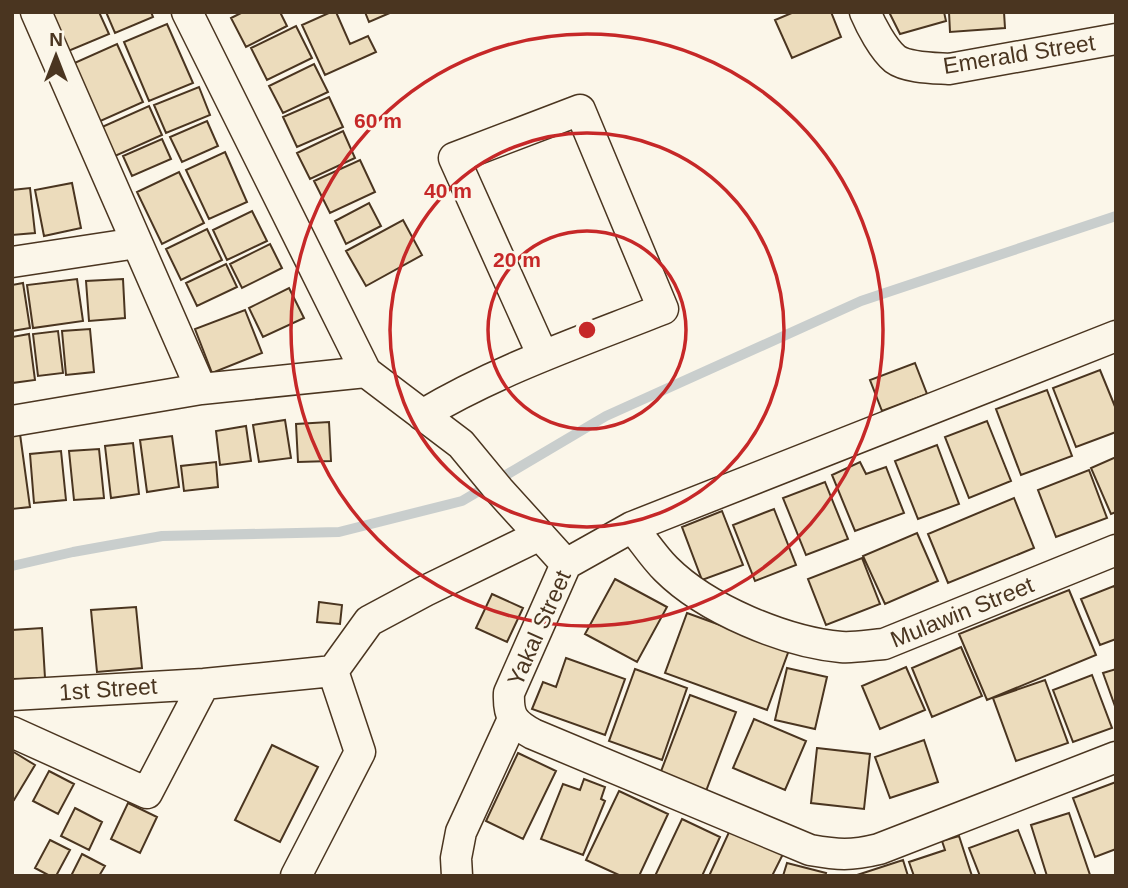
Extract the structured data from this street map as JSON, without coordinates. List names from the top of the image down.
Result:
{
  "streets": {
    "street": [
      "Emerald Street",
      "Mulawin Street",
      "Yakal Street",
      "1st Street"
    ]
  },
  "crossings": [
    ["Mulawin Street", "Yakal Street"]
  ],
  "north": "top",
  "rings": ["60 m", "40 m", "20 m"]
}
